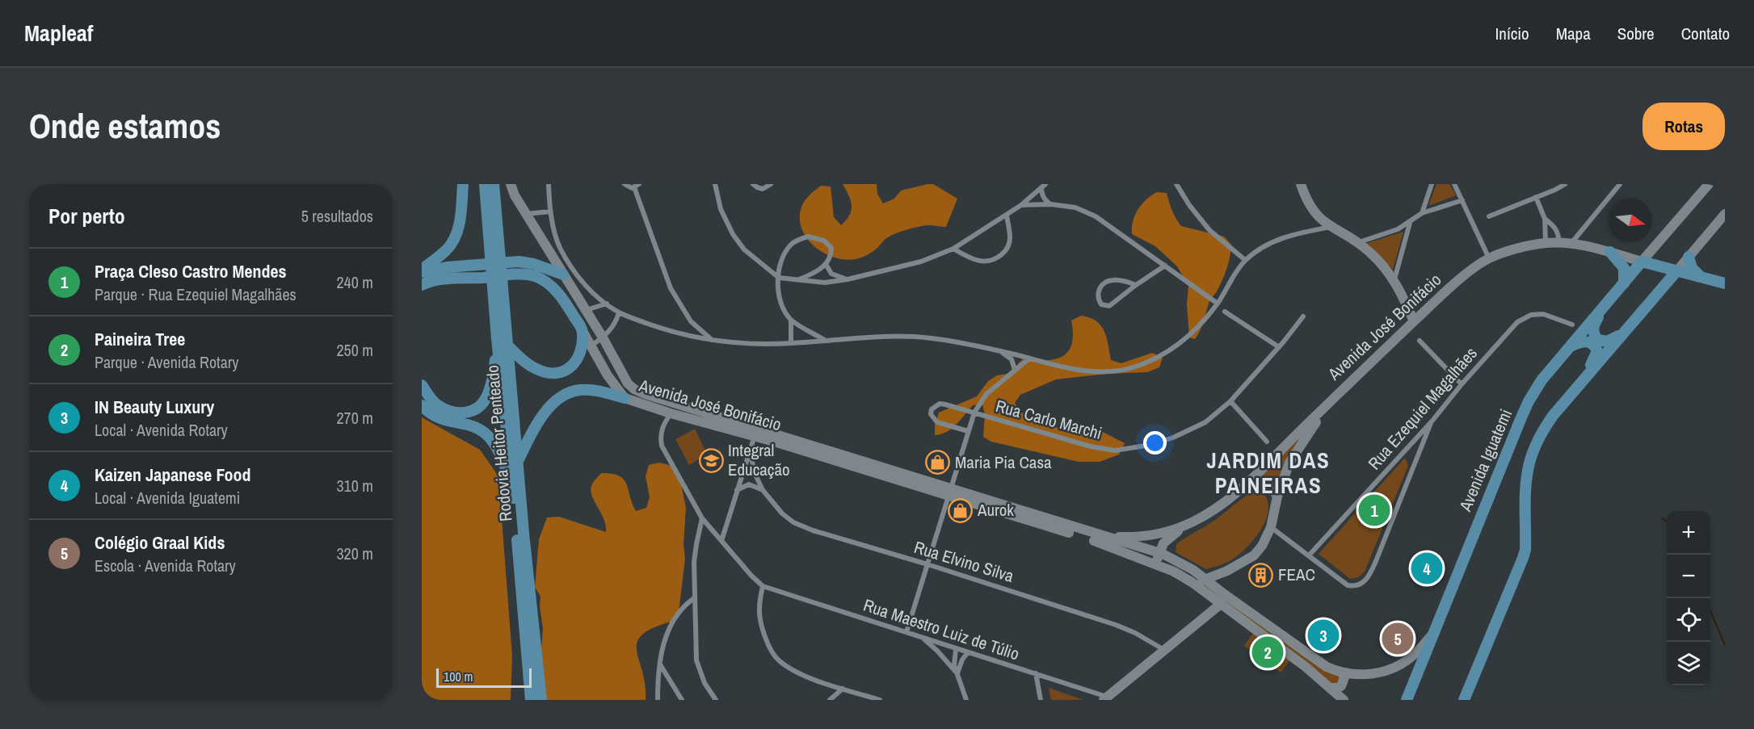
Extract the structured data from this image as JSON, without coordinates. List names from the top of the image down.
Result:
{
  "streets": {
    "main road": ["Avenida José Bonifácio", "Rodovia Heitor Penteado", "Avenida Iguatemi"],
    "street": [
      "Rua Ezequiel Magalhães",
      "Rua Carlo Marchi",
      "Rua Elvino Silva",
      "Rua Maestro Luiz de Túlio"
    ]
  },
  "crossings": [
    ["Avenida José Bonifácio", "Avenida Iguatemi"]
  ],
  "districts": ["JARDIM DAS PAINEIRAS"],
  "places": {
    "school or university": ["Integral Educação"],
    "shop": ["Maria Pia Casa", "Aurok"],
    "building": ["FEAC"]
  },
  "scale_bar": "100 m",
  "north": "right",
  "page": {
    "header": "Mapleaf",
    "nav": [
      "Início",
      "Mapa",
      "Sobre",
      "Contato"
    ],
    "buttons": "Rotas",
    "title": "Onde estamos",
    "heading": ["Por perto", "5 resultados"],
    "list": [
      {
        "mark": "1",
        "name": "Praça Cleso Castro Mendes",
        "note": "Parque · Rua Ezequiel Magalhães",
        "value": "240 m"
      },
      {
        "mark": "2",
        "name": "Paineira Tree",
        "note": "Parque · Avenida Rotary",
        "value": "250 m"
      },
      {
        "mark": "3",
        "name": "IN Beauty Luxury",
        "note": "Local · Avenida Rotary",
        "value": "270 m"
      },
      {
        "mark": "4",
        "name": "Kaizen Japanese Food",
        "note": "Local · Avenida Iguatemi",
        "value": "310 m"
      },
      {
        "mark": "5",
        "name": "Colégio Graal Kids",
        "note": "Escola · Avenida Rotary",
        "value": "320 m"
      }
    ],
    "pins": [
      "1",
      "4",
      "3",
      "5",
      "2"
    ],
    "map_buttons": ["+", "−"],
    "scale": "100 m"
  }
}
